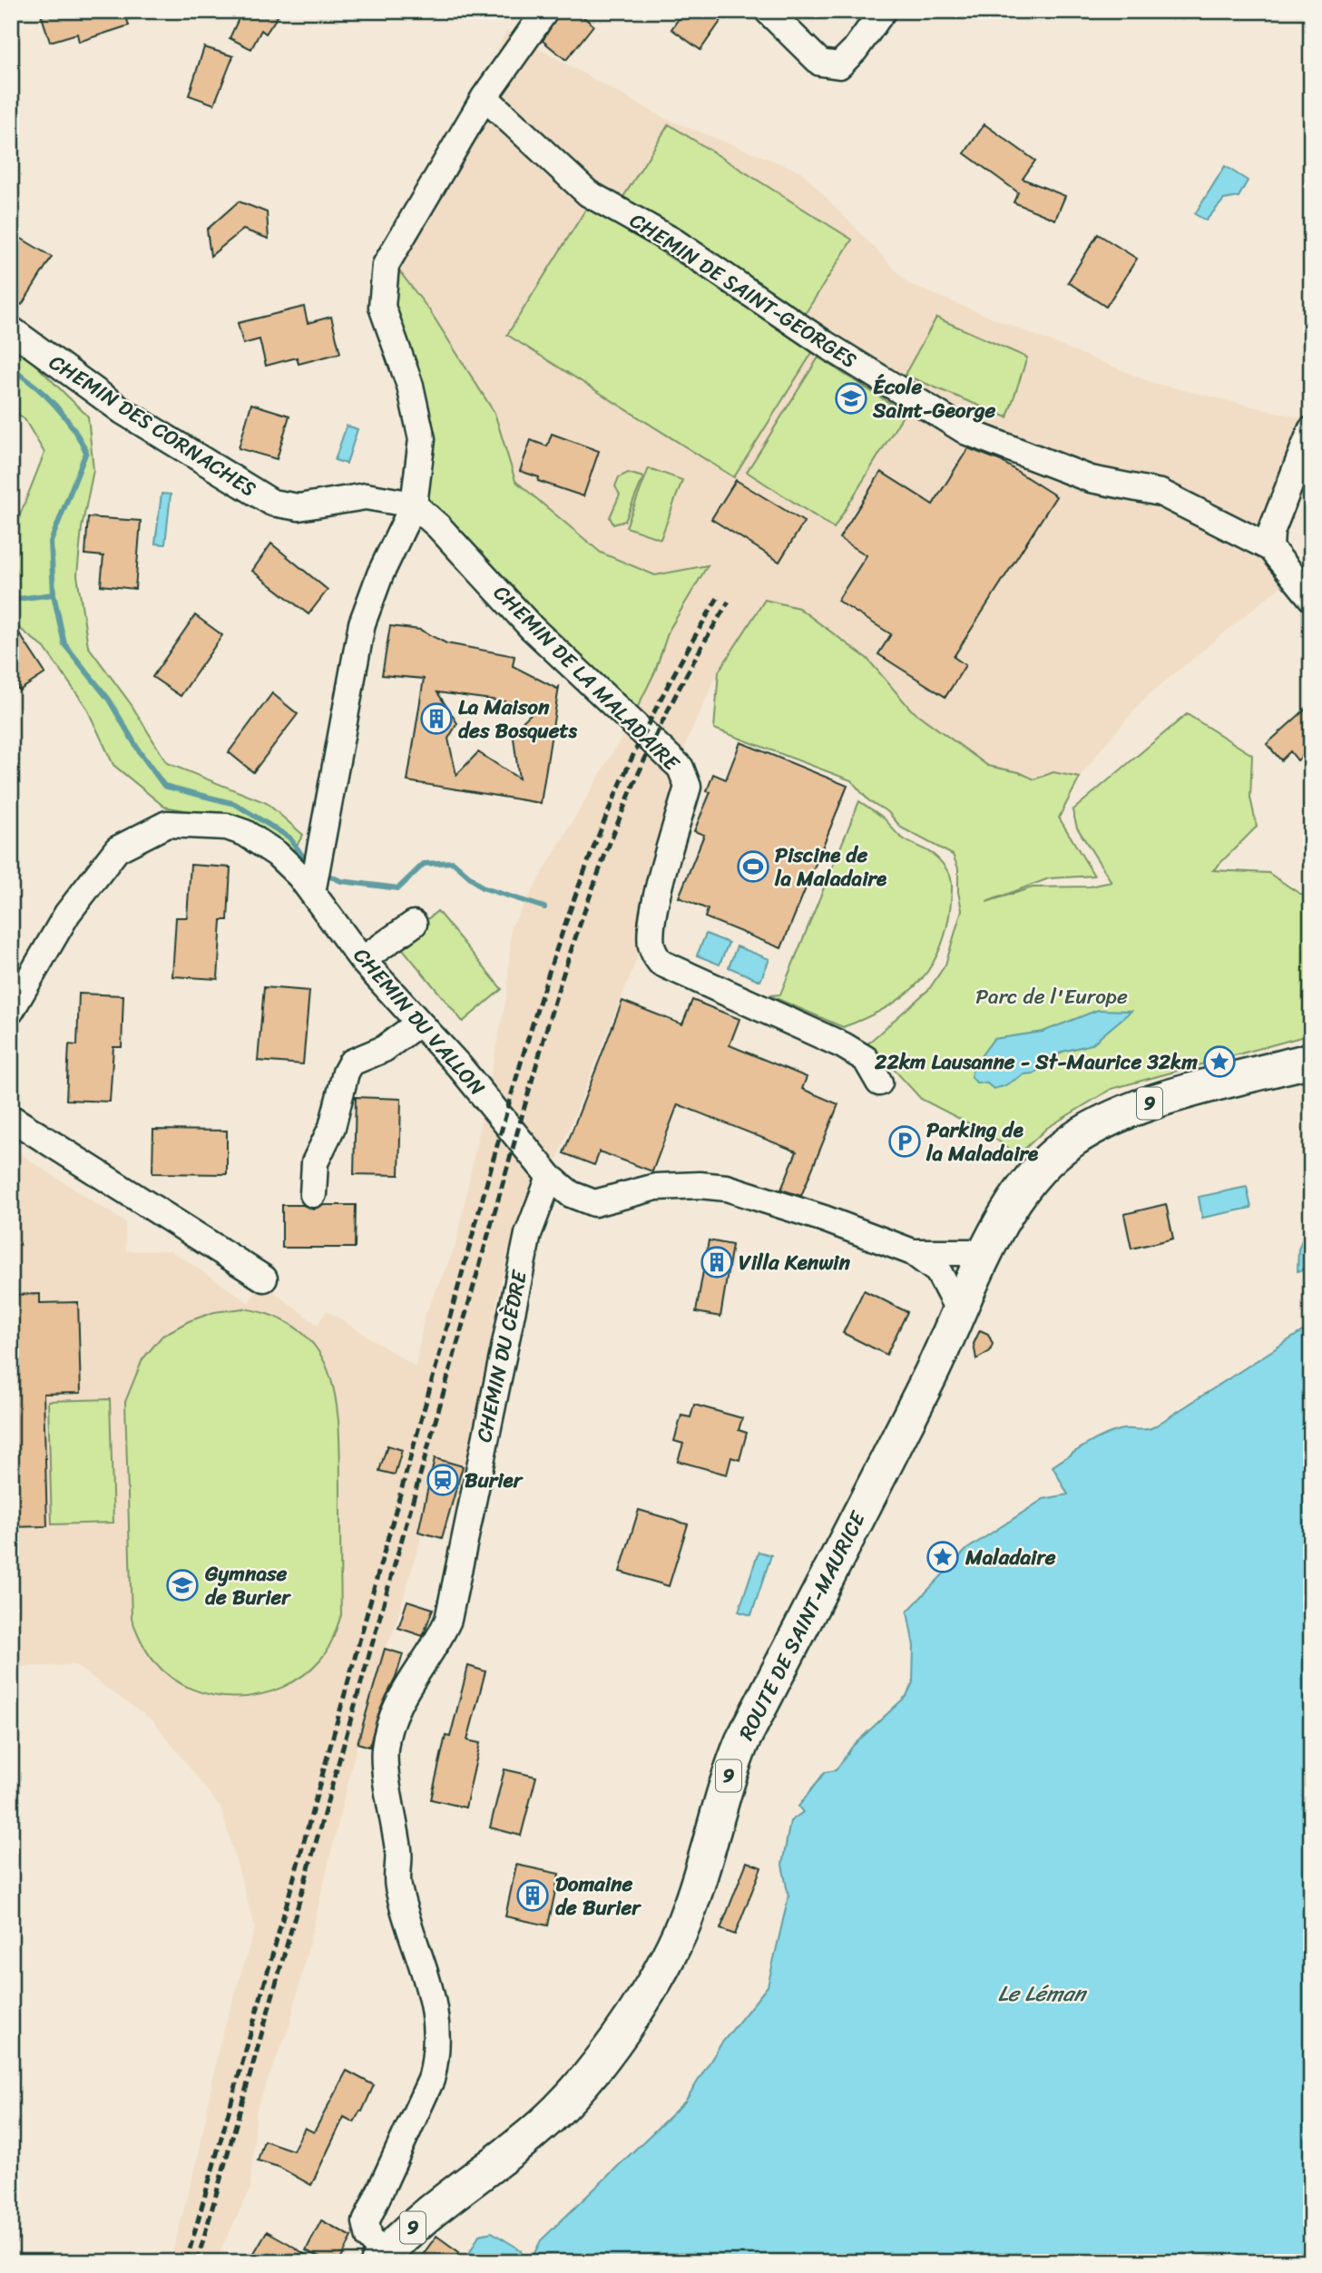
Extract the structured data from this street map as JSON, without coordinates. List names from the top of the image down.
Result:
{
  "streets": {
    "main road": ["9", "ROUTE DE SAINT-MAURICE"],
    "street": [
      "CHEMIN DE SAINT-GEORGES",
      "CHEMIN DES CORNACHES",
      "CHEMIN DE LA MALADAIRE",
      "CHEMIN DU VALLON",
      "CHEMIN DU CÈDRE"
    ]
  },
  "crossings": [
    ["CHEMIN DES CORNACHES", "CHEMIN DE LA MALADAIRE"],
    ["CHEMIN DU VALLON", "CHEMIN DU CÈDRE"],
    ["CHEMIN DU VALLON", "ROUTE DE SAINT-MAURICE"],
    ["CHEMIN DU CÈDRE", "ROUTE DE SAINT-MAURICE"]
  ],
  "water": ["Le Léman"],
  "parks": ["Parc de l'Europe"],
  "places": {
    "school or university": ["École Saint-George", "Gymnase de Burier"],
    "building": ["La Maison des Bosquets", "Villa Kenwin", "Domaine de Burier"],
    "sports": ["Piscine de la Maladaire"],
    "place": ["22km Lausanne - St-Maurice 32km", "Maladaire"],
    "parking": ["Parking de la Maladaire"],
    "station": ["Burier"]
  }
}
